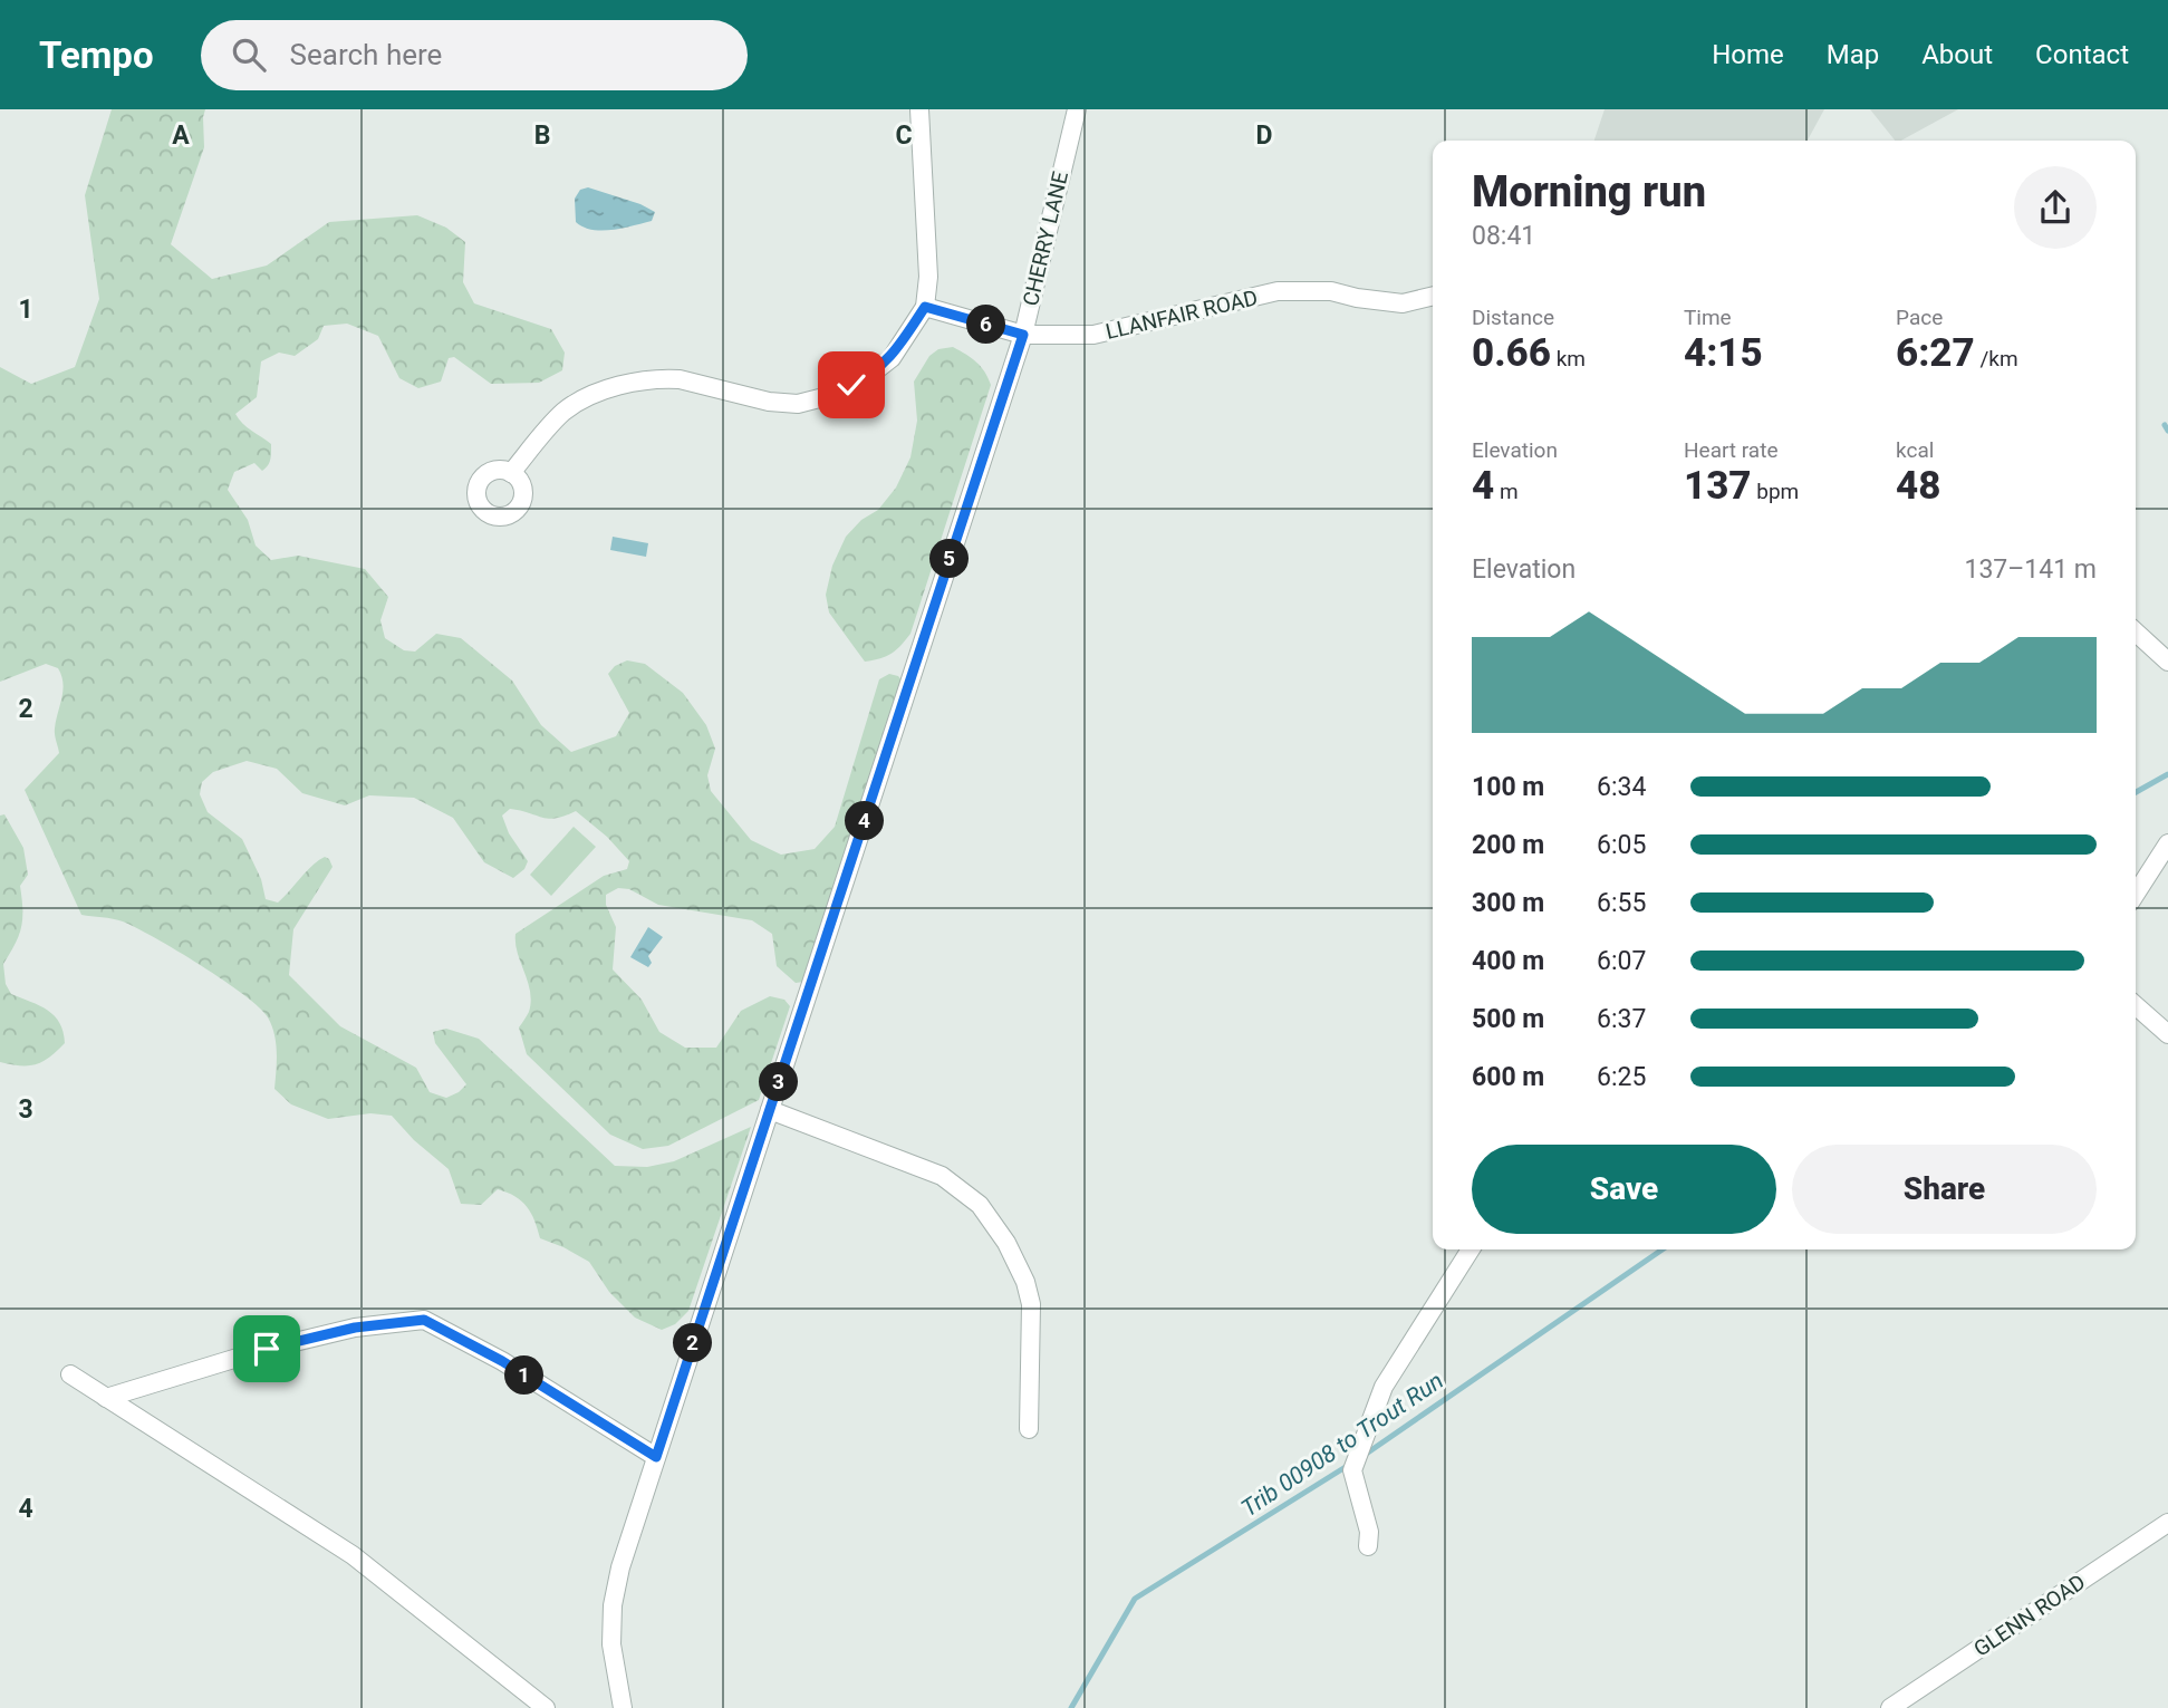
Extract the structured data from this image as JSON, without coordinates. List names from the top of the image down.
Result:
{
  "streets": {
    "street": ["CHERRY LANE", "LLANFAIR ROAD", "GLENN ROAD"]
  },
  "crossings": [
    ["CHERRY LANE", "LLANFAIR ROAD"]
  ],
  "water": ["Trib 00908 to Trout Run"],
  "page": {
    "header": "Tempo",
    "search": "Search here",
    "nav": [
      "Home",
      "Map",
      "About",
      "Contact"
    ],
    "heading": ["Morning run", "08:41"],
    "stats": [
      ["Distance", "0.66 km"],
      ["Time", "4:15"],
      ["Pace", "6:27 /km"],
      ["Elevation", "4 m"],
      ["Heart rate", "137 bpm"],
      ["kcal", "48"]
    ],
    "pins": [
      "6",
      "5",
      "4",
      "3",
      "2",
      "1"
    ],
    "chart": ["Elevation", "137–141 m"],
    "list": [
      {
        "name": "100 m",
        "note": "6:34"
      },
      {
        "name": "200 m",
        "note": "6:05"
      },
      {
        "name": "300 m",
        "note": "6:55"
      },
      {
        "name": "400 m",
        "note": "6:07"
      },
      {
        "name": "500 m",
        "note": "6:37"
      },
      {
        "name": "600 m",
        "note": "6:25"
      }
    ],
    "buttons": ["Save", "Share"]
  },
  "grid": {
    "columns": [
      "A",
      "B",
      "C",
      "D"
    ],
    "rows": [
      "1",
      "2",
      "3",
      "4"
    ]
  }
}
